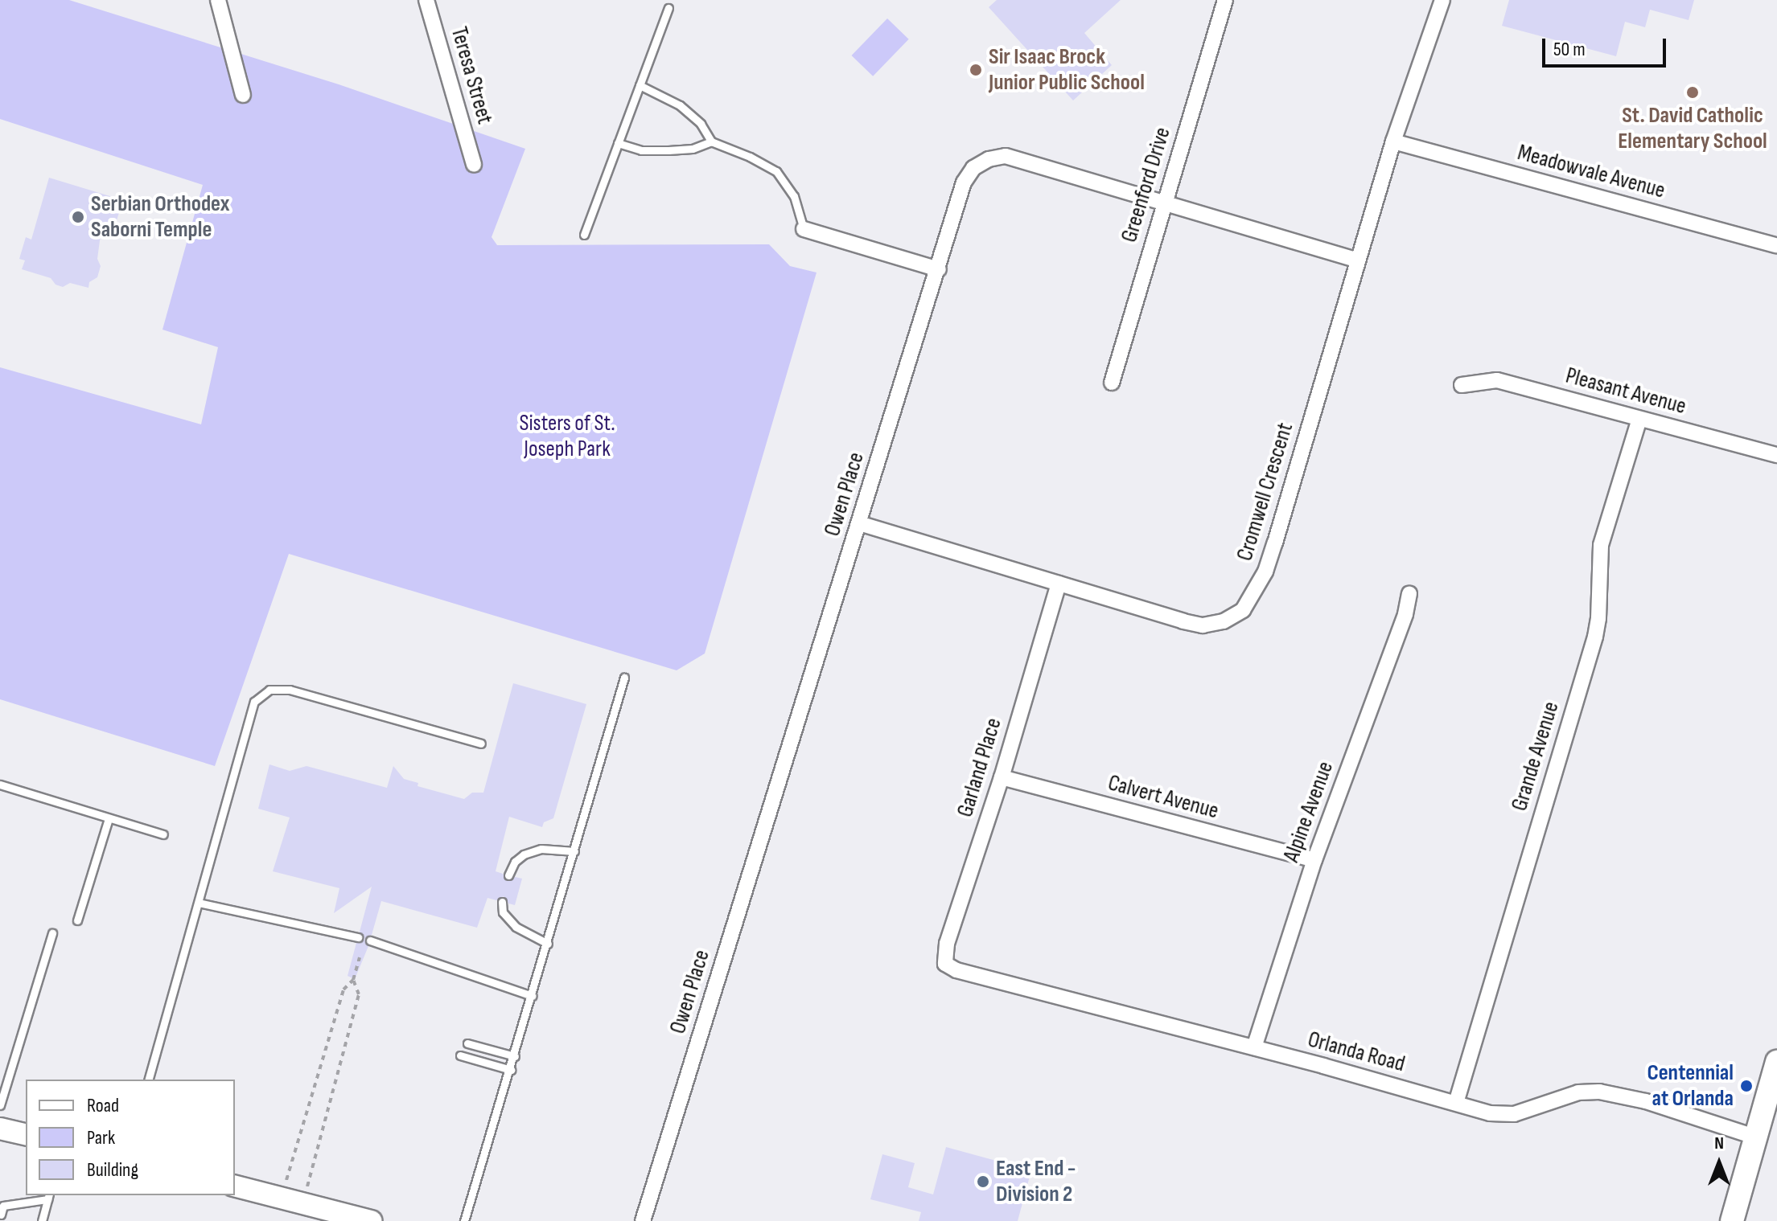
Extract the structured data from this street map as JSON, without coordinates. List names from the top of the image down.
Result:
{
  "streets": {
    "street": [
      "Teresa Street",
      "Meadowvale Avenue",
      "Greenford Drive",
      "Pleasant Avenue",
      "Cromwell Crescent",
      "Owen Place",
      "Grande Avenue",
      "Garland Place",
      "Calvert Avenue",
      "Alpine Avenue",
      "Orlanda Road"
    ]
  },
  "crossings": [
    ["Meadowvale Avenue", "Cromwell Crescent"],
    ["Greenford Drive", "Owen Place"],
    ["Pleasant Avenue", "Grande Avenue"],
    ["Cromwell Crescent", "Owen Place"],
    ["Cromwell Crescent", "Garland Place"],
    ["Grande Avenue", "Orlanda Road"],
    ["Garland Place", "Calvert Avenue"],
    ["Garland Place", "Orlanda Road"],
    ["Calvert Avenue", "Alpine Avenue"],
    ["Alpine Avenue", "Orlanda Road"]
  ],
  "parks": ["Sisters of St. Joseph Park"],
  "places": [
    "Sir Isaac Brock Junior Public School",
    "St. David Catholic Elementary School",
    "Serbian Orthodex Saborni Temple",
    "Centennial at Orlanda",
    "East End - Division 2"
  ],
  "legend": ["Road", "Park", "Building"],
  "scale_bar": "50 m",
  "north": "top"
}
